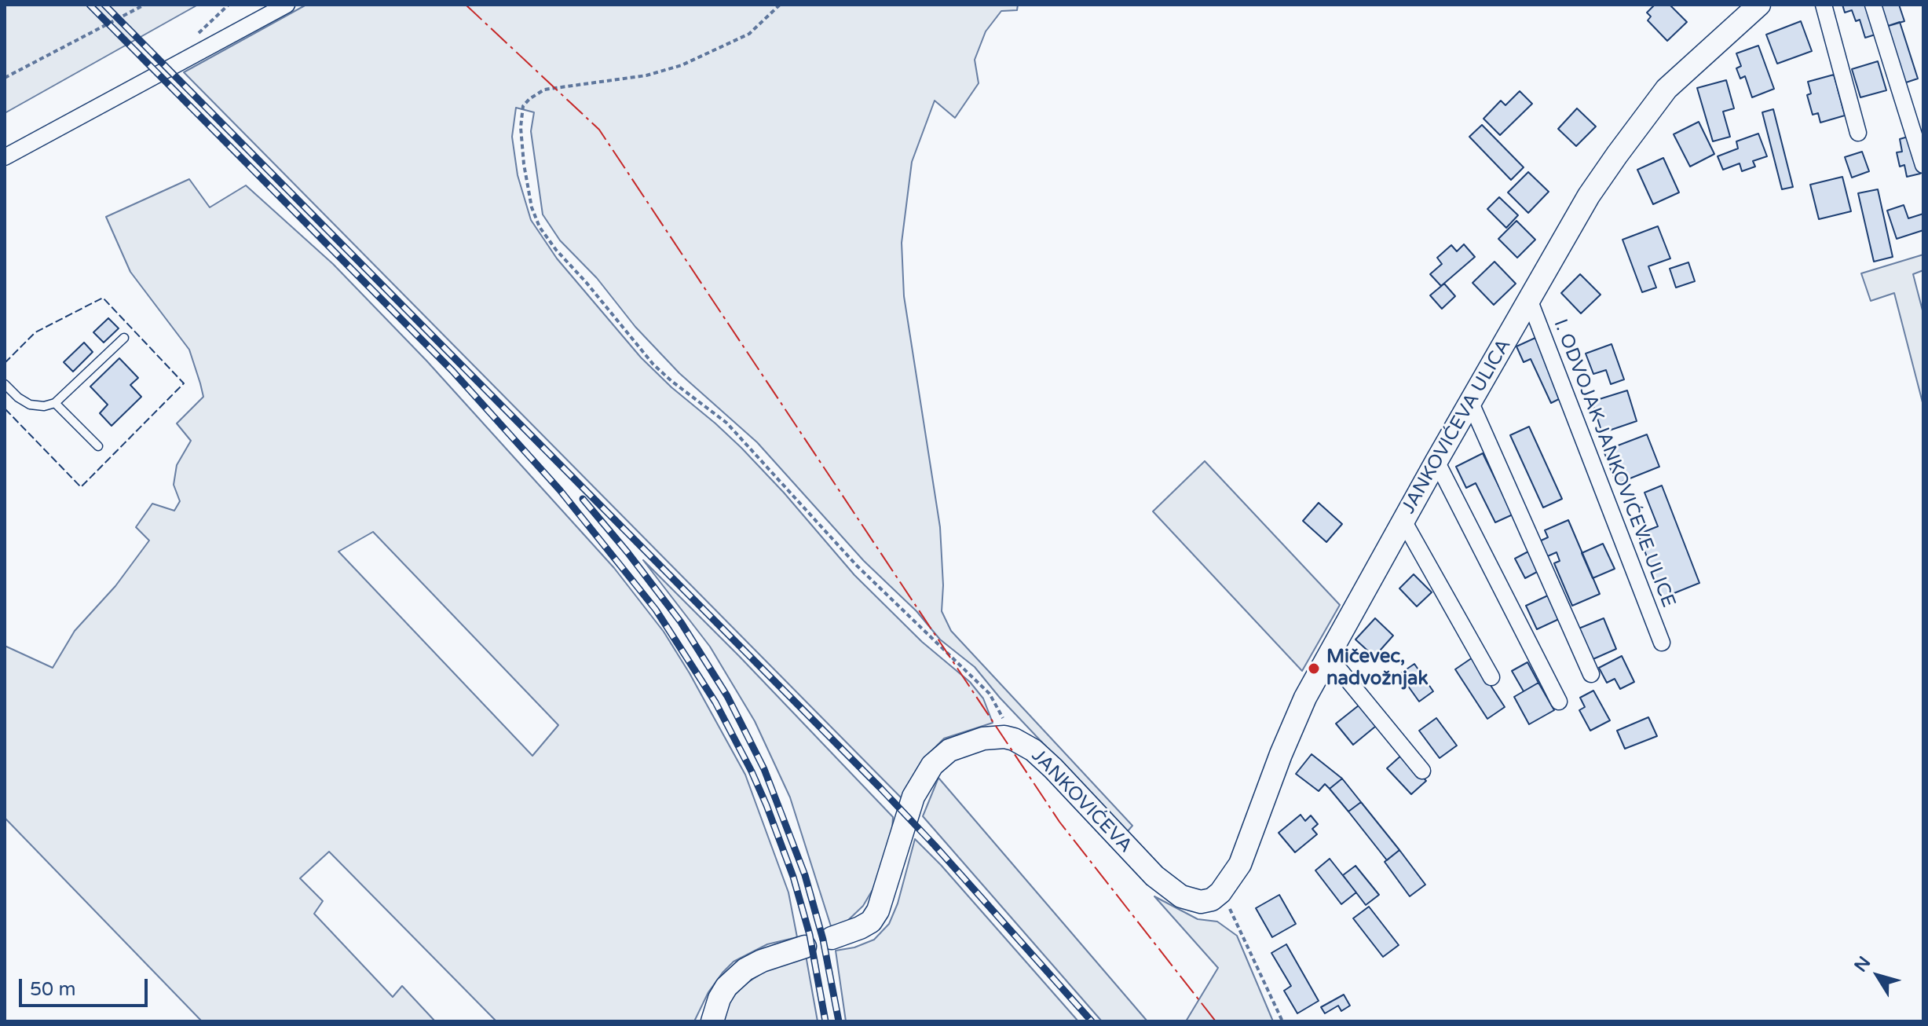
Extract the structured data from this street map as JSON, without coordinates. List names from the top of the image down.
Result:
{
  "streets": {
    "main road": ["JANKOVIĆEVA ULICA", "JANKOVIĆEVA"],
    "street": ["I. ODVOJAK JANKOVIĆEVE ULICE"]
  },
  "crossings": [
    ["JANKOVIĆEVA ULICA", "I. ODVOJAK JANKOVIĆEVE ULICE"],
    ["JANKOVIĆEVA ULICA", "JANKOVIĆEVA"]
  ],
  "places": ["Mičevec, nadvožnjak"],
  "scale_bar": "50 m",
  "north": "top left"
}
